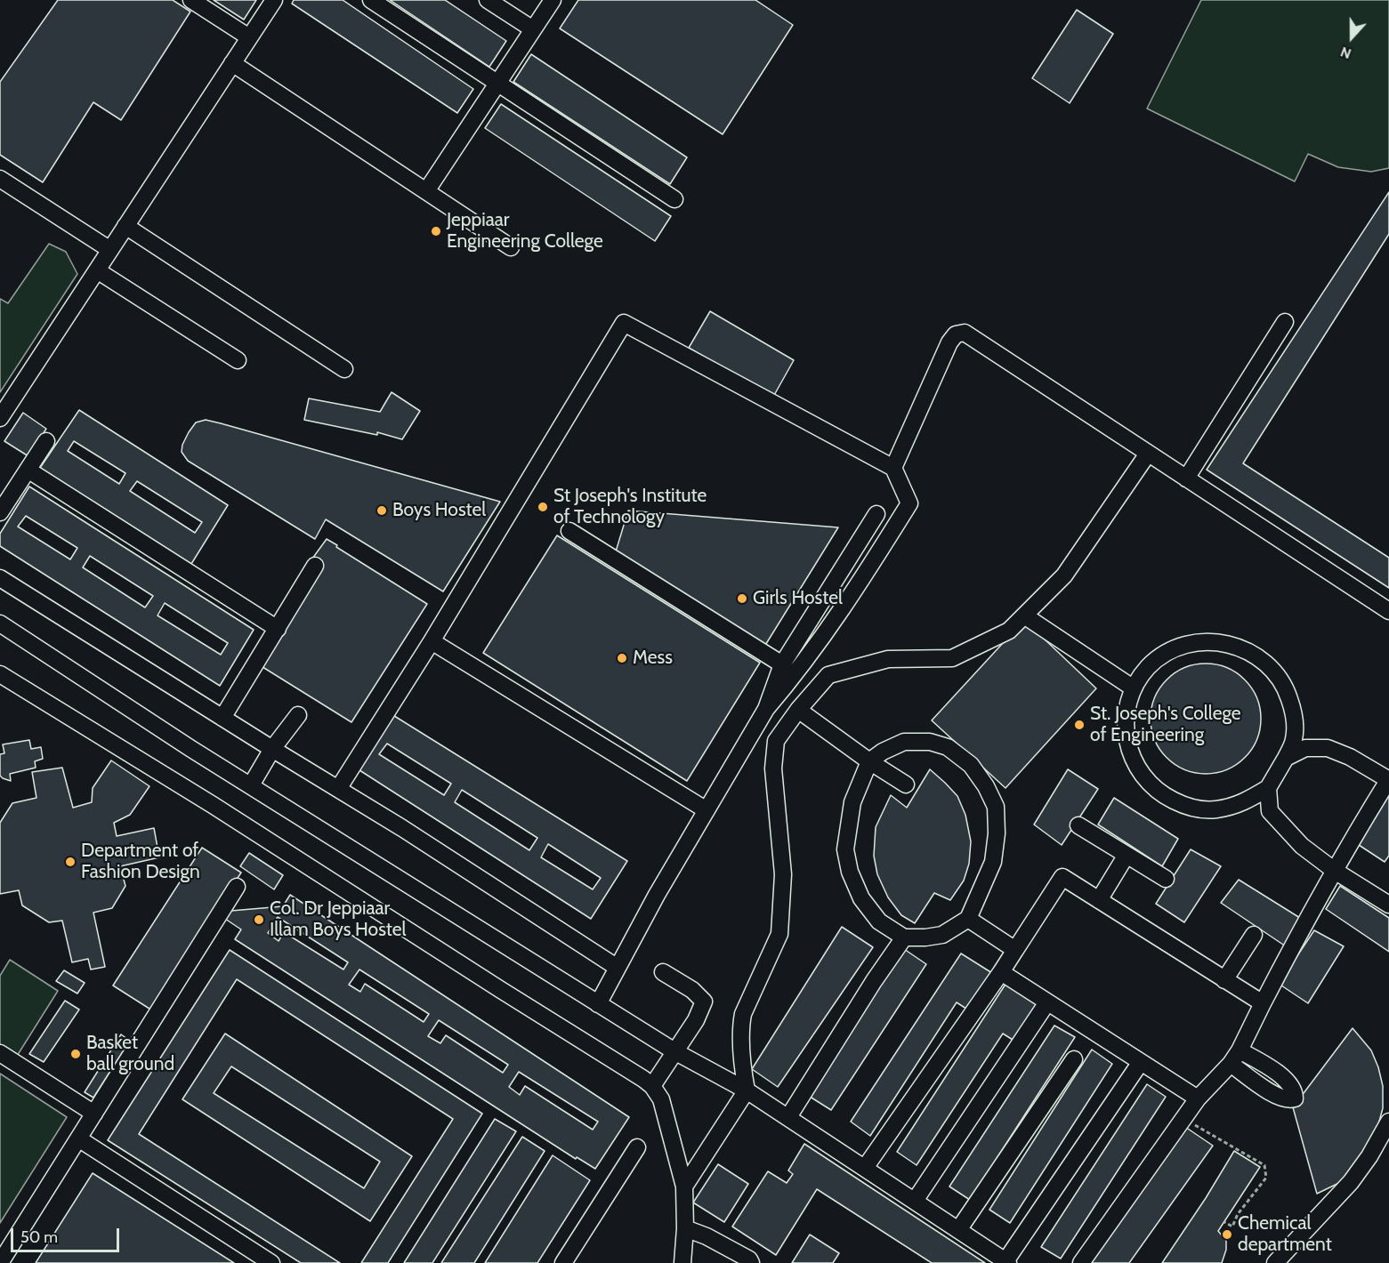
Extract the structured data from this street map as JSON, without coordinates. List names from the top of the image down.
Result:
{
  "places": [
    "Jeppiaar Engineering College",
    "St Joseph's Institute of Technology",
    "Boys Hostel",
    "Girls Hostel",
    "Mess",
    "St. Joseph's College of Engineering",
    "Department of Fashion Design",
    "Col. Dr Jeppiaar Illam Boys Hostel",
    "Basket ball ground",
    "Chemical department"
  ],
  "scale_bar": "50 m",
  "north": "bottom"
}
